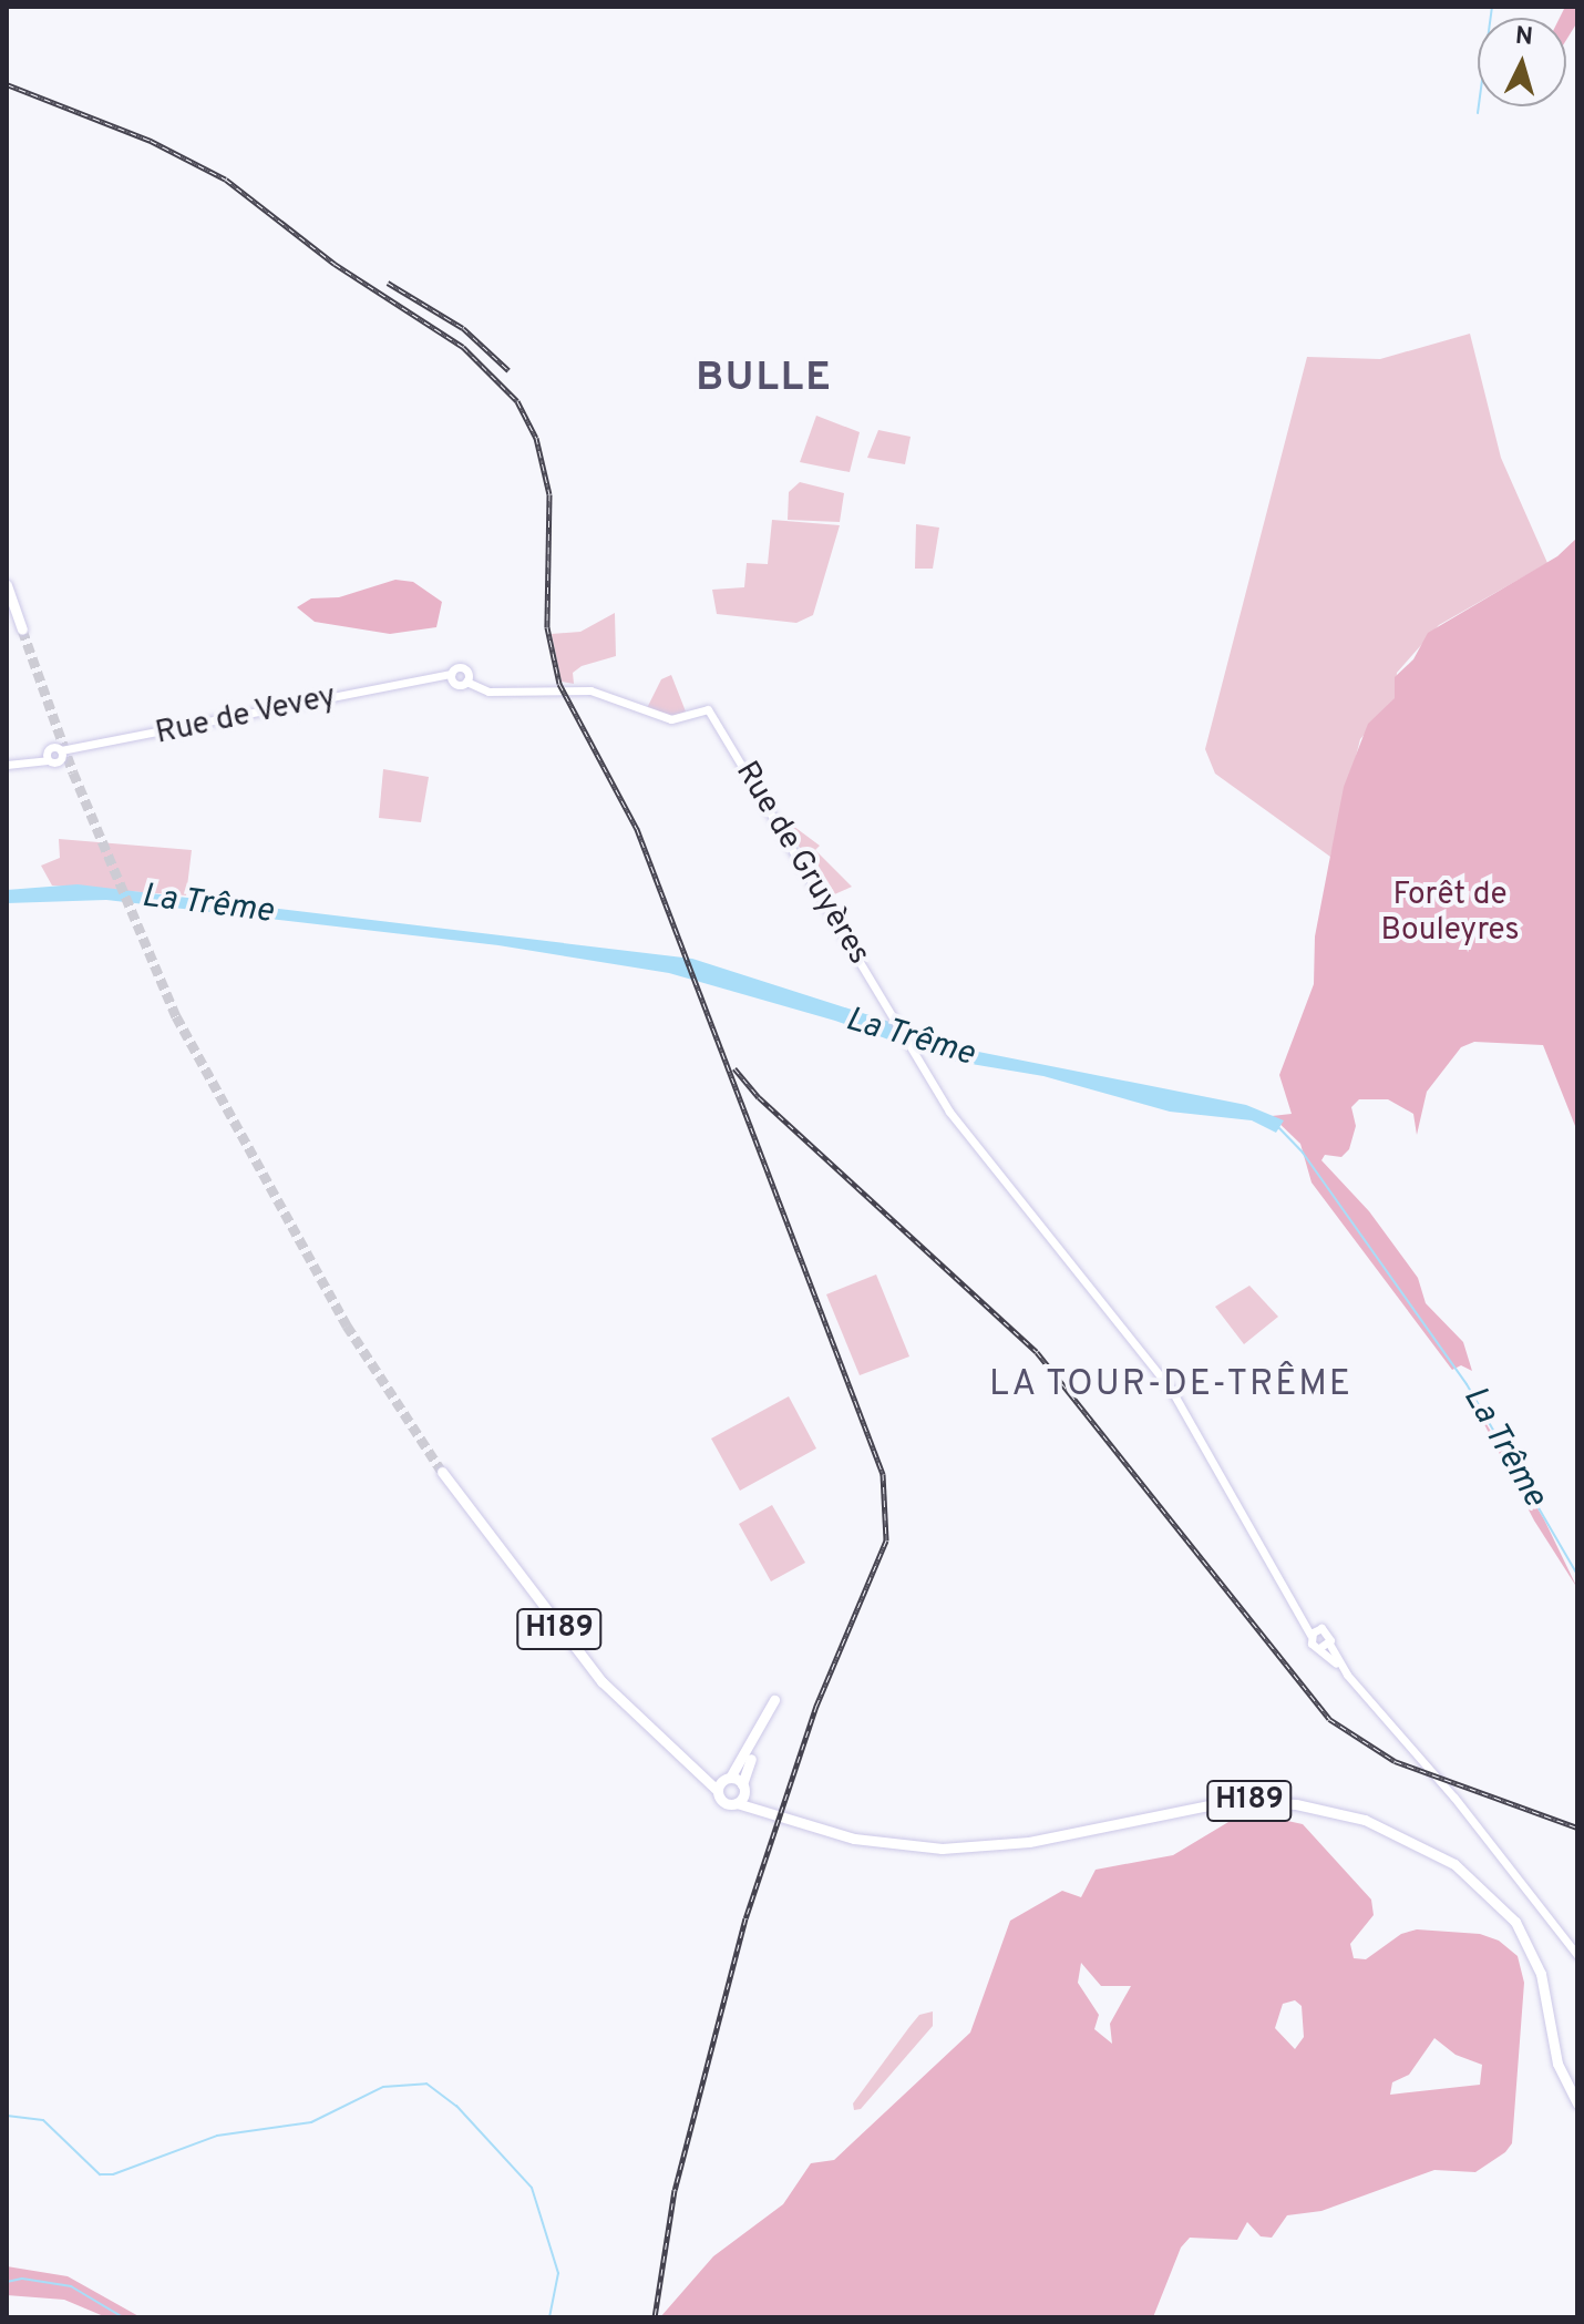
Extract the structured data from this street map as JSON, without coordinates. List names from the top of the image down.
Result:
{
  "streets": {
    "highway": ["H189"],
    "main road": ["Rue de Vevey", "Rue de Gruyères"]
  },
  "crossings": [
    ["Rue de Vevey", "Rue de Gruyères"]
  ],
  "districts": ["BULLE", "LA TOUR-DE-TRÊME"],
  "water": ["La Trême"],
  "parks": ["Forêt de Bouleyres"],
  "north": "top"
}
